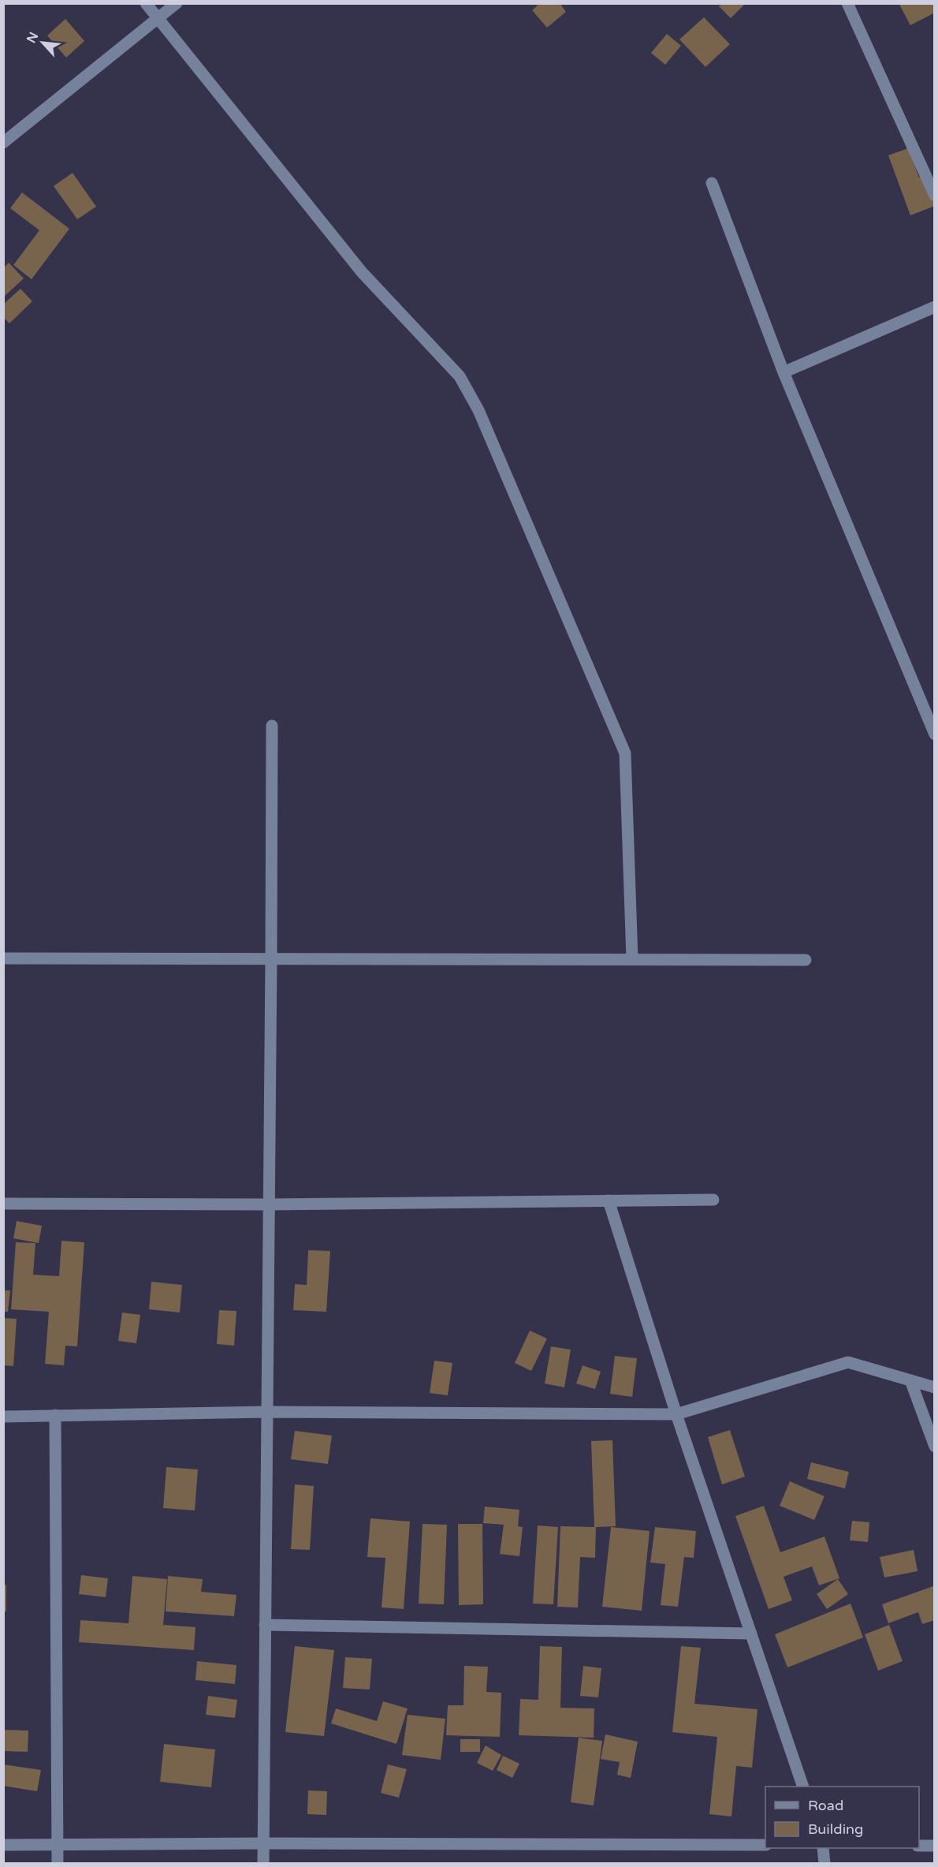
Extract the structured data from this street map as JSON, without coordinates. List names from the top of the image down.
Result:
{
  "legend": ["Road", "Building"],
  "north": "top left"
}
